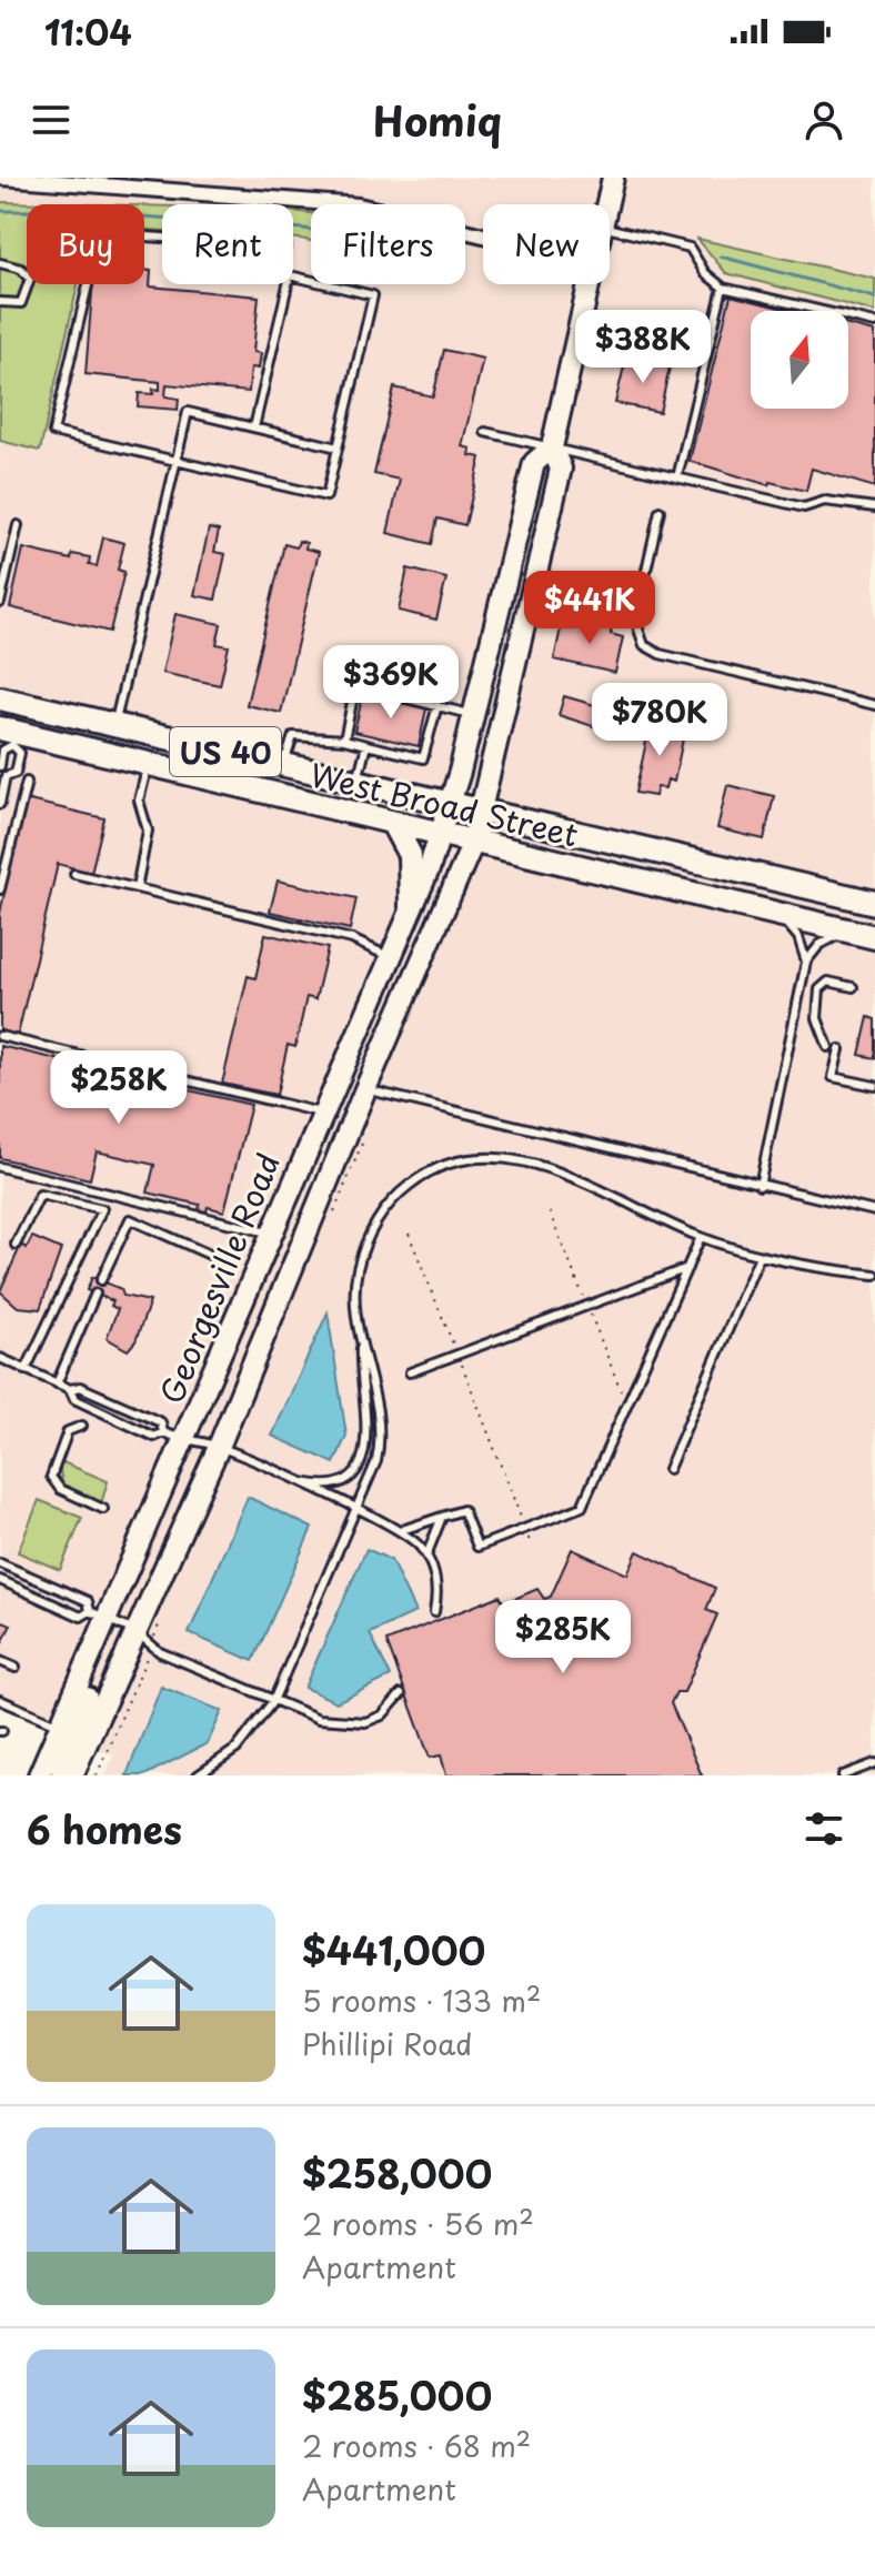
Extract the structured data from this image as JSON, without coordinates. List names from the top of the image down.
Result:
{
  "streets": {
    "main road": ["US 40", "West Broad Street", "Georgesville Road"]
  },
  "crossings": [
    ["West Broad Street", "Georgesville Road"]
  ],
  "north": "top",
  "page": {
    "status": "11:04",
    "header": "Homiq",
    "chip": [
      "Buy",
      "Rent",
      "Filters",
      "New"
    ],
    "price": [
      "$388K",
      "$441K",
      "$369K",
      "$780K",
      "$258K",
      "$285K"
    ],
    "heading": "6 homes",
    "list": [
      {
        "name": "$441,000",
        "note": "5 rooms · 133 m² · Phillipi Road"
      },
      {
        "name": "$258,000",
        "note": "2 rooms · 56 m² · Apartment"
      },
      {
        "name": "$285,000",
        "note": "2 rooms · 68 m² · Apartment"
      }
    ]
  }
}
